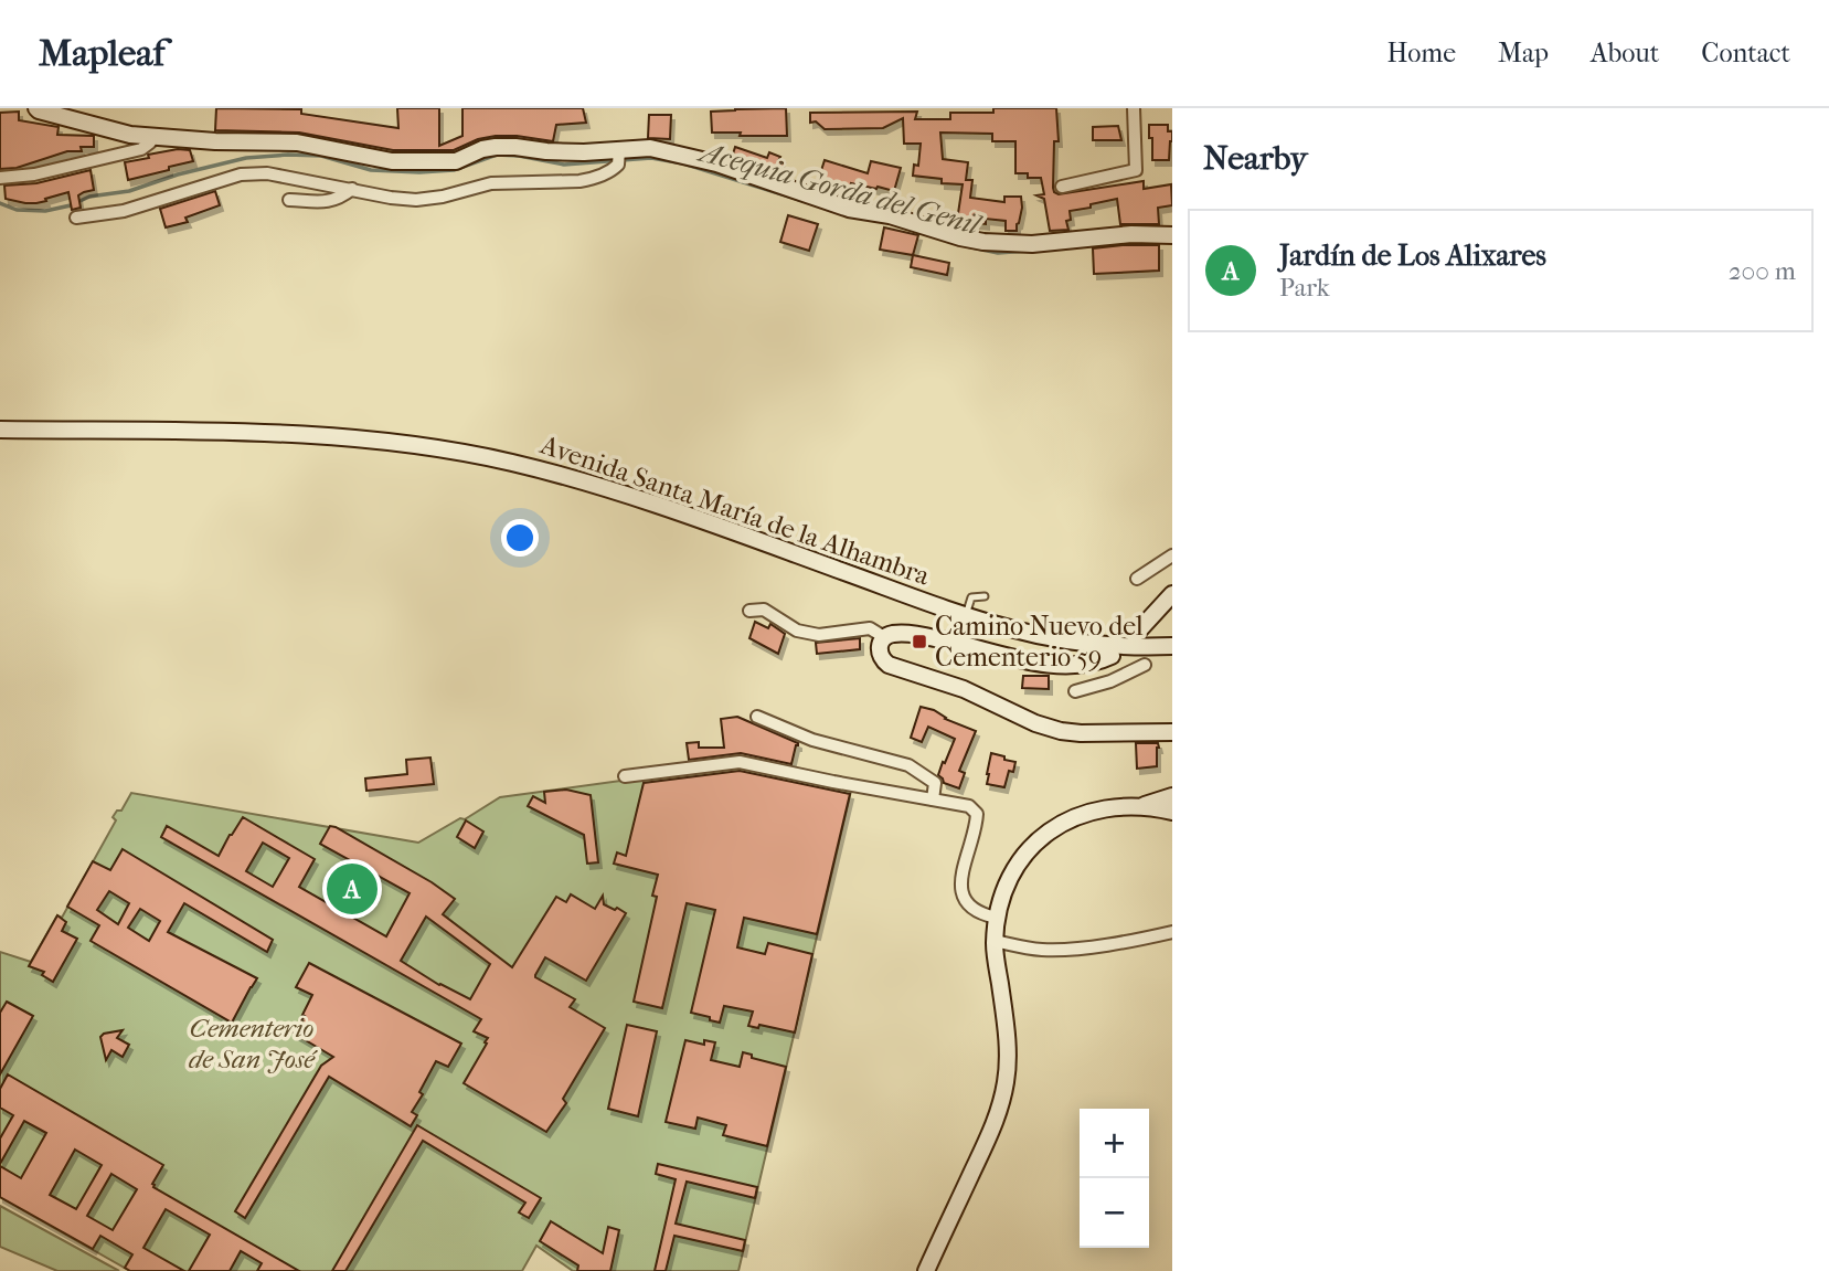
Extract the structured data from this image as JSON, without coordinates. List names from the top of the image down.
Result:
{
  "streets": {
    "street": ["Avenida Santa María de la Alhambra"]
  },
  "water": ["Acequia Gorda del Genil"],
  "parks": ["Cementerio de San José"],
  "places": {
    "transit": ["Camino Nuevo del Cementerio 59"]
  },
  "page": {
    "header": "Mapleaf",
    "nav": [
      "Home",
      "Map",
      "About",
      "Contact"
    ],
    "heading": "Nearby",
    "list": [
      {
        "mark": "A",
        "name": "Jardín de Los Alixares",
        "note": "Park",
        "value": "200 m"
      }
    ],
    "pins": "A",
    "map_buttons": ["+", "−"]
  }
}
